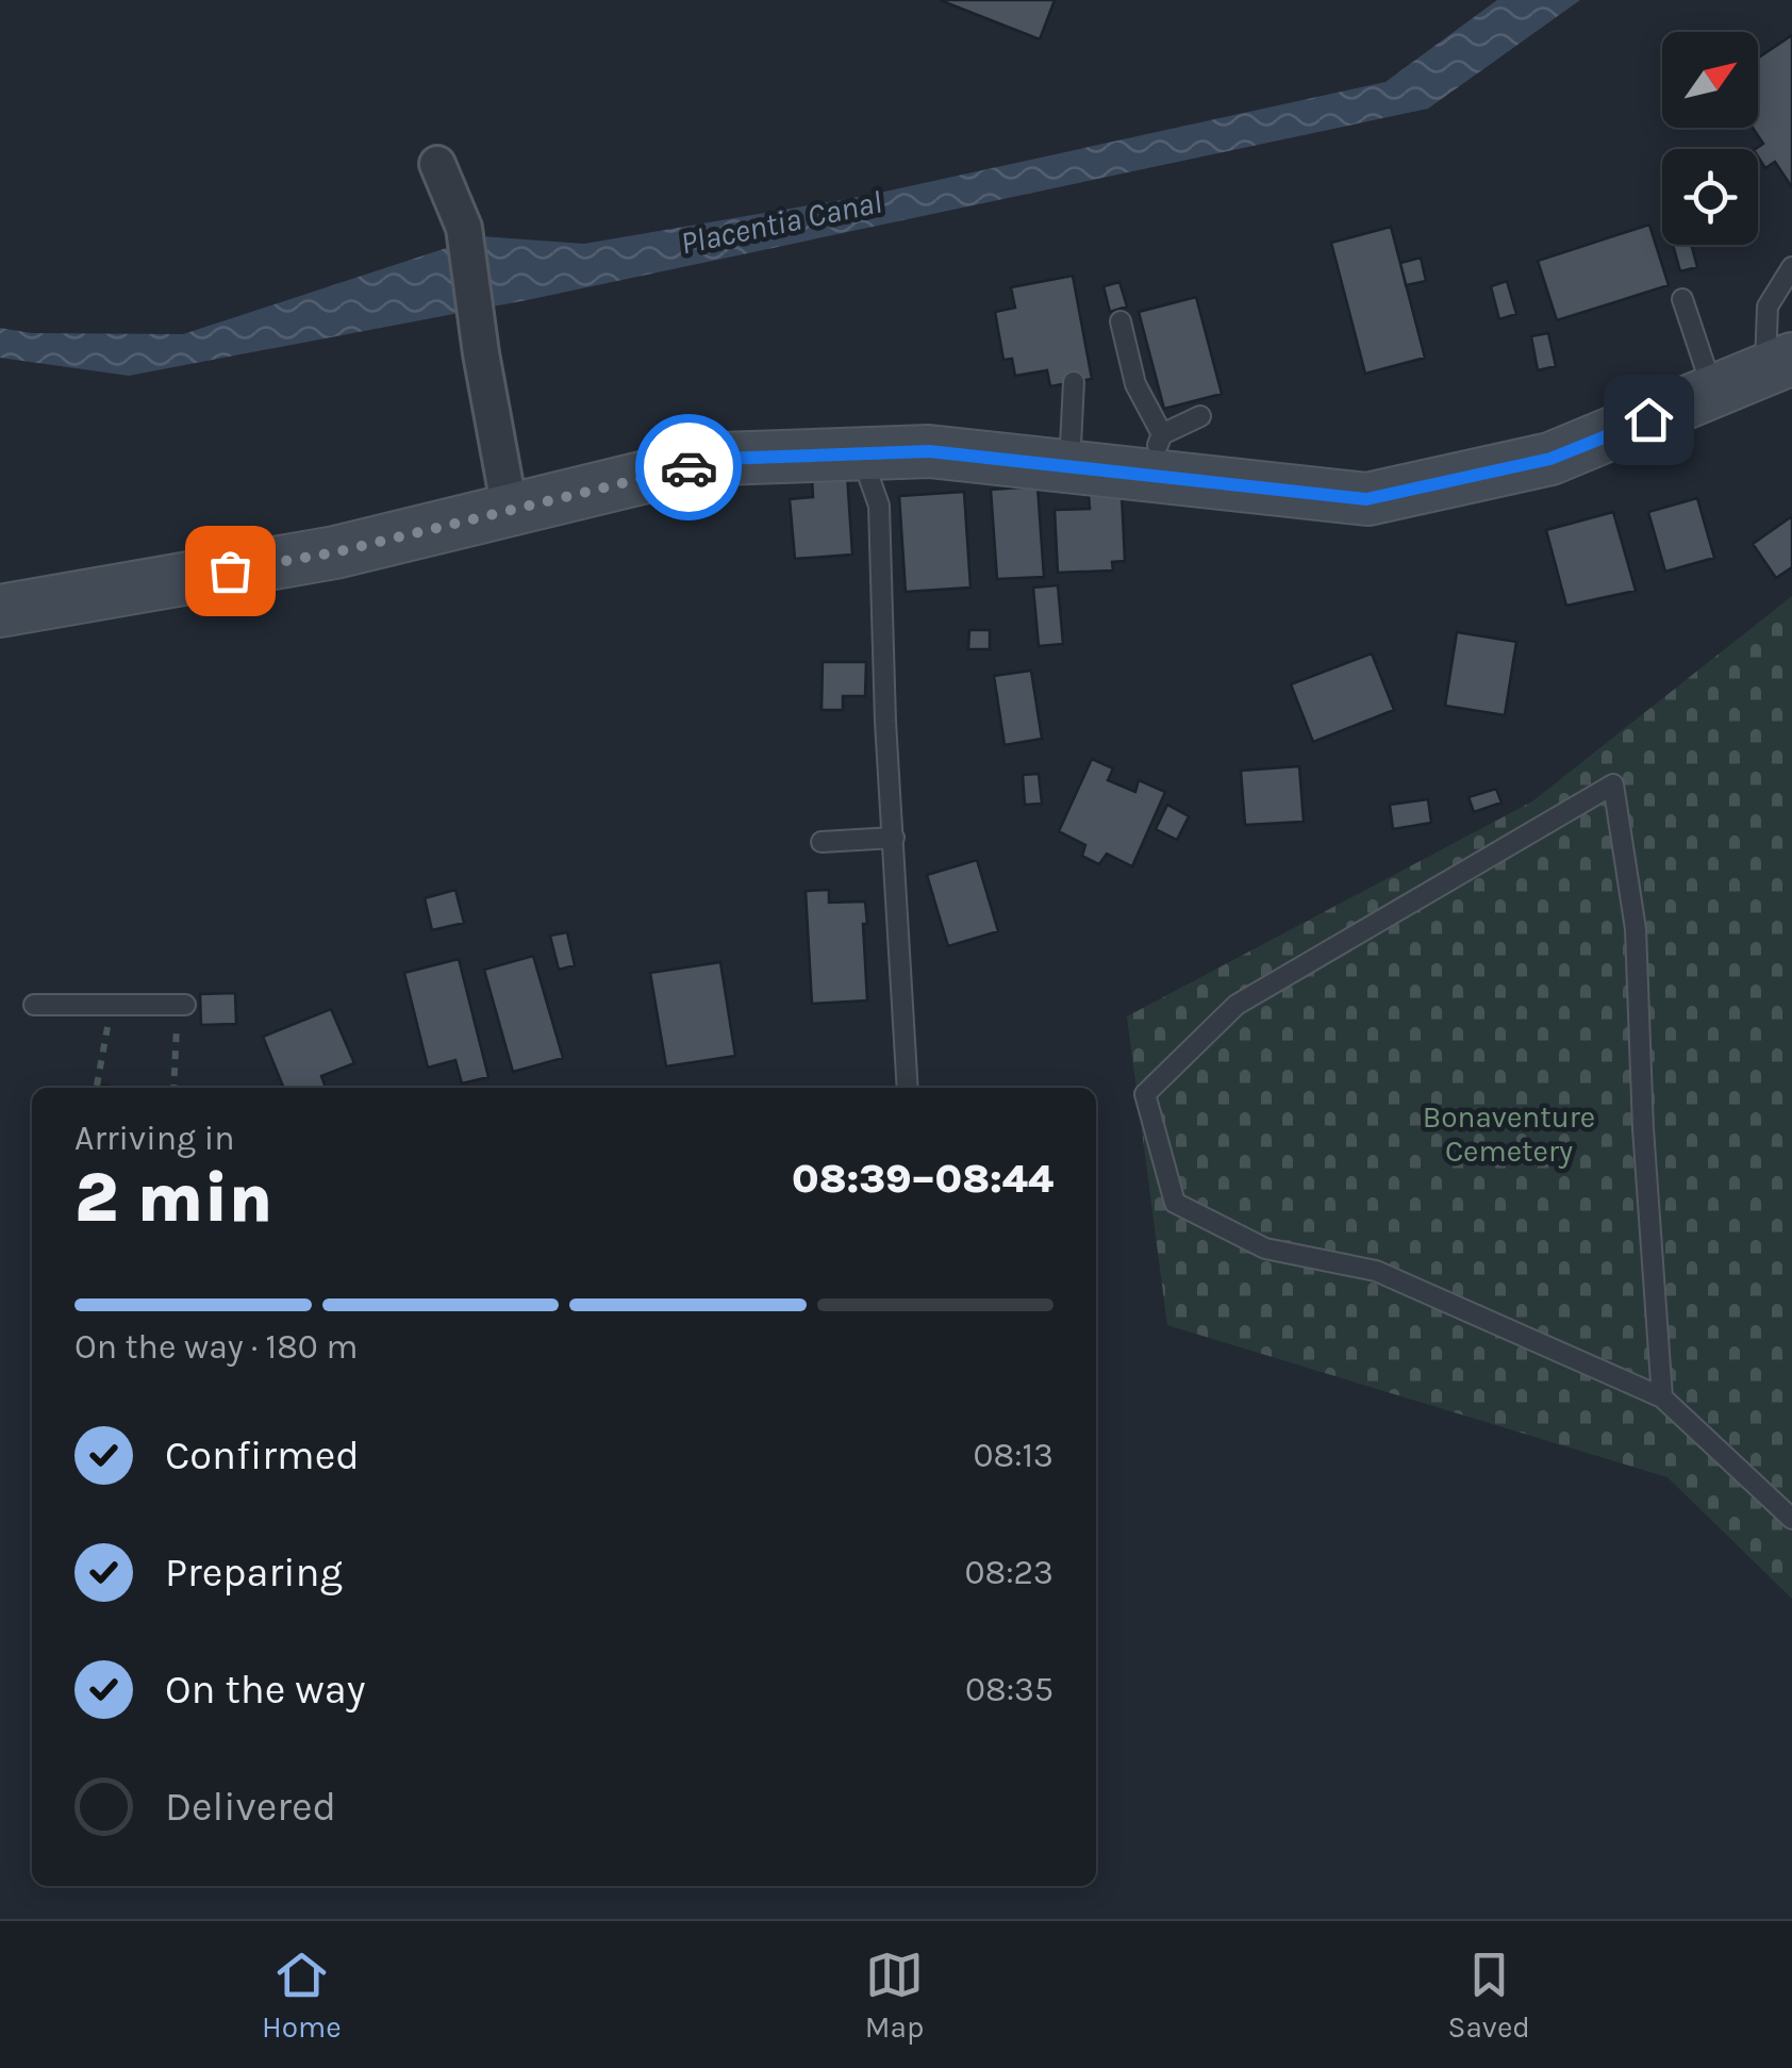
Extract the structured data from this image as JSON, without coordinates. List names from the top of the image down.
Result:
{
  "water": ["Placentia Canal"],
  "parks": ["Bonaventure Cemetery"],
  "north": "top right",
  "page": {
    "heading": ["2 min", "Arriving in", "08:39–08:44"],
    "bar": "On the way · 180 m",
    "list": [
      ["Confirmed", "08:13"],
      ["Preparing", "08:23"],
      ["On the way", "08:35"],
      "Delivered"
    ],
    "tabs": ["Home", "Map", "Saved"]
  }
}
